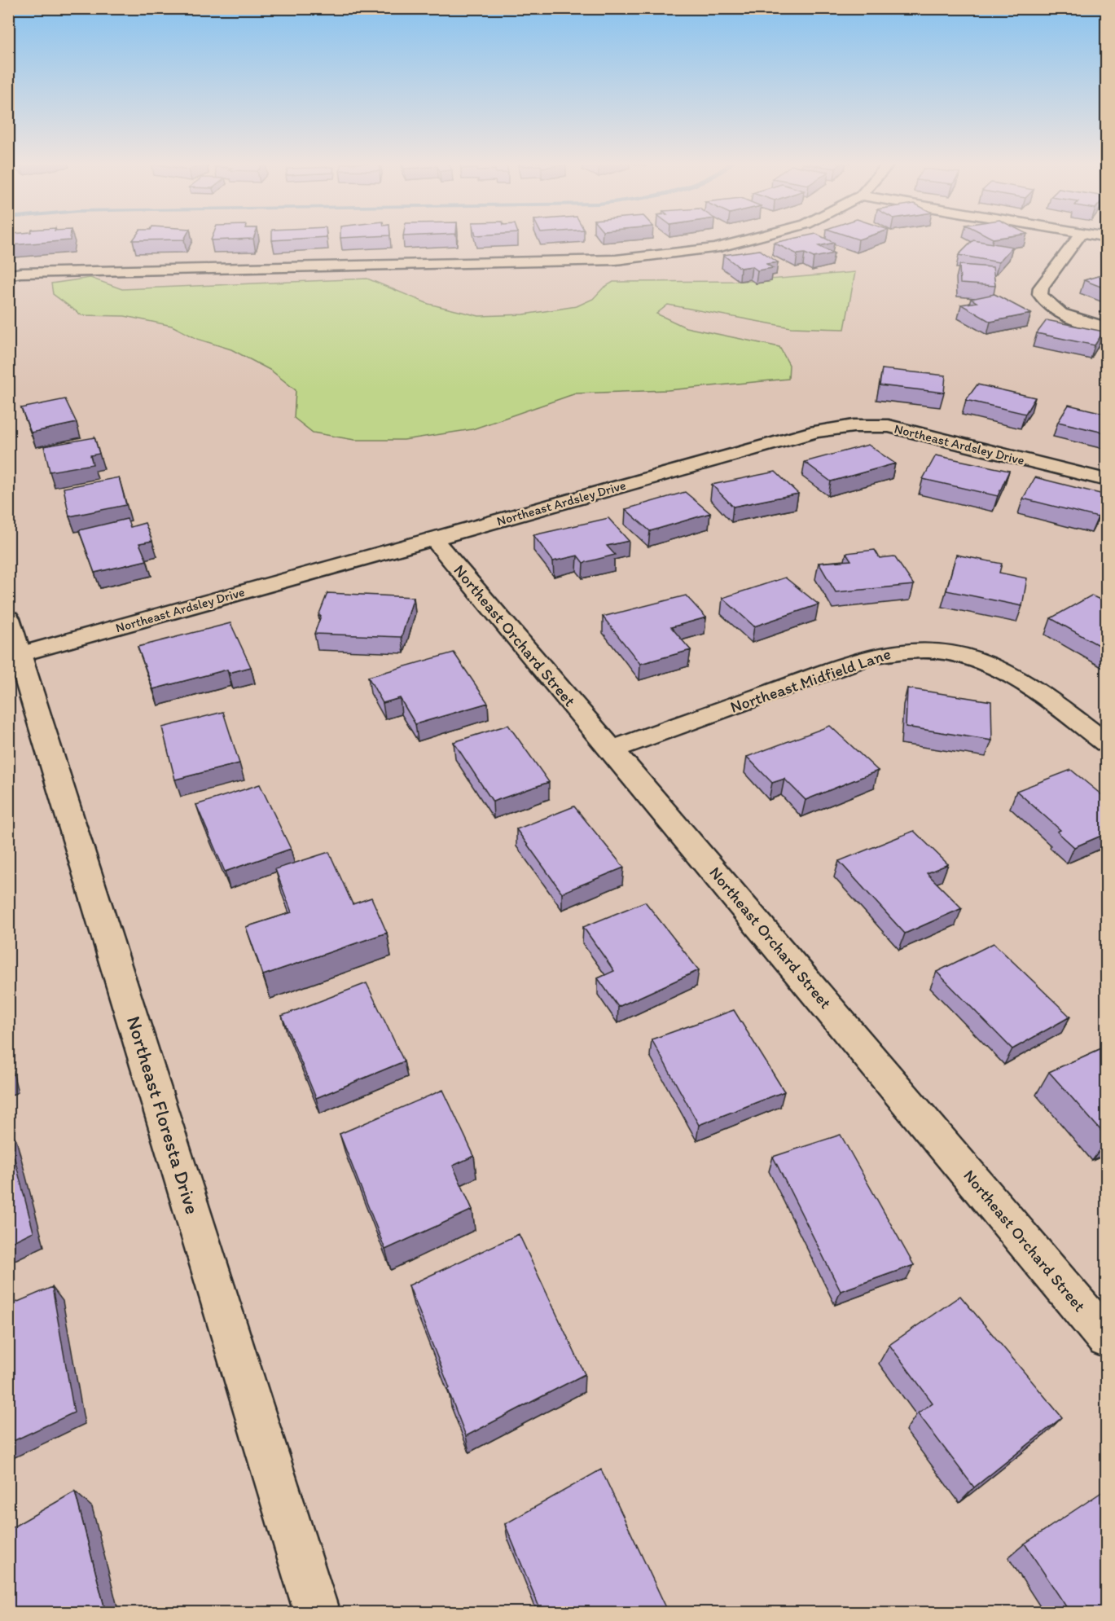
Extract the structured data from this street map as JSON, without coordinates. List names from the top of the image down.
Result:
{
  "streets": {
    "street": [
      "Northeast Ardsley Drive",
      "Northeast Orchard Street",
      "Northeast Midfield Lane",
      "Northeast Floresta Drive"
    ]
  },
  "crossings": [
    ["Northeast Ardsley Drive", "Northeast Orchard Street"],
    ["Northeast Ardsley Drive", "Northeast Floresta Drive"],
    ["Northeast Orchard Street", "Northeast Midfield Lane"]
  ]
}
